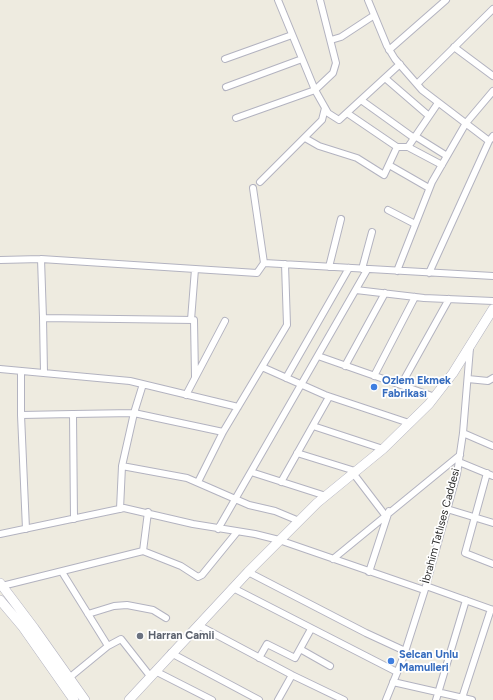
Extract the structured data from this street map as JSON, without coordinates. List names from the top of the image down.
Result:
{
  "streets": {
    "street": ["İbrahim Tatlıses Caddesi"]
  },
  "places": ["Ozlem Ekmek Fabrikası", "Harran Camii", "Selcan Unlu Mamulleri"]
}
